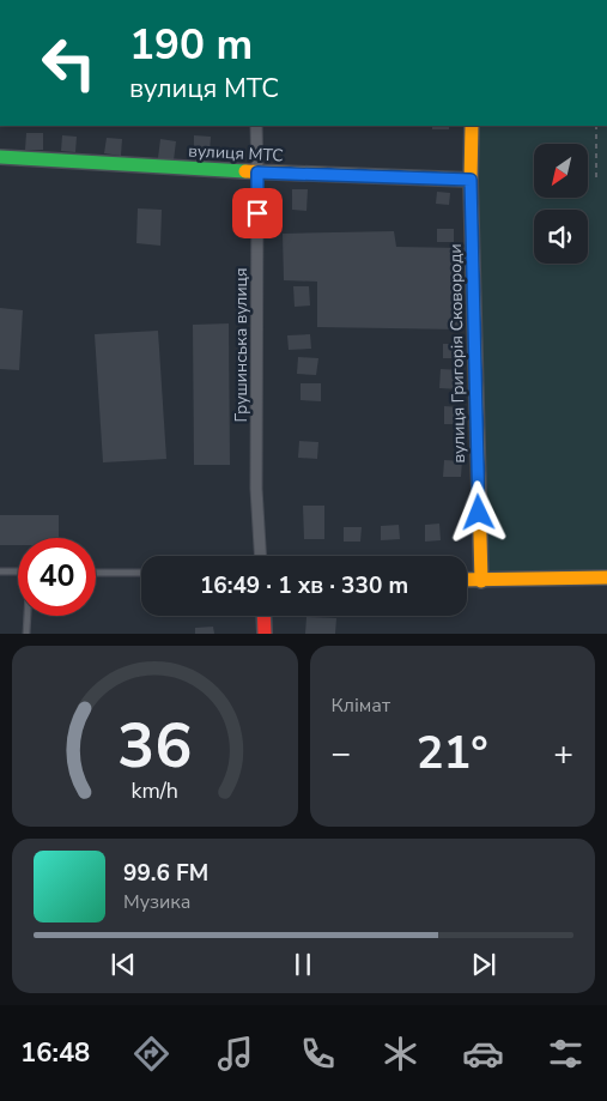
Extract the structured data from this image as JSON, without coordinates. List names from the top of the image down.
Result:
{
  "streets": {
    "street": ["вулиця МТС", "Грушинська вулиця", "вулиця Григорія Сковороди"]
  },
  "crossings": [
    ["вулиця МТС", "Грушинська вулиця"],
    ["вулиця МТС", "вулиця Григорія Сковороди"]
  ],
  "north": "bottom left",
  "page": {
    "turn": ["190 m", "вулиця МТС"],
    "limit": "40",
    "trip": "16:49 · 1 хв · 330 m",
    "tile": "Клімат",
    "heat": ["−", "21°", "+"],
    "song": ["99.6 FM", "Музика"],
    "tabs": "16:48",
    "gauge": ["36", "km/h"]
  }
}
